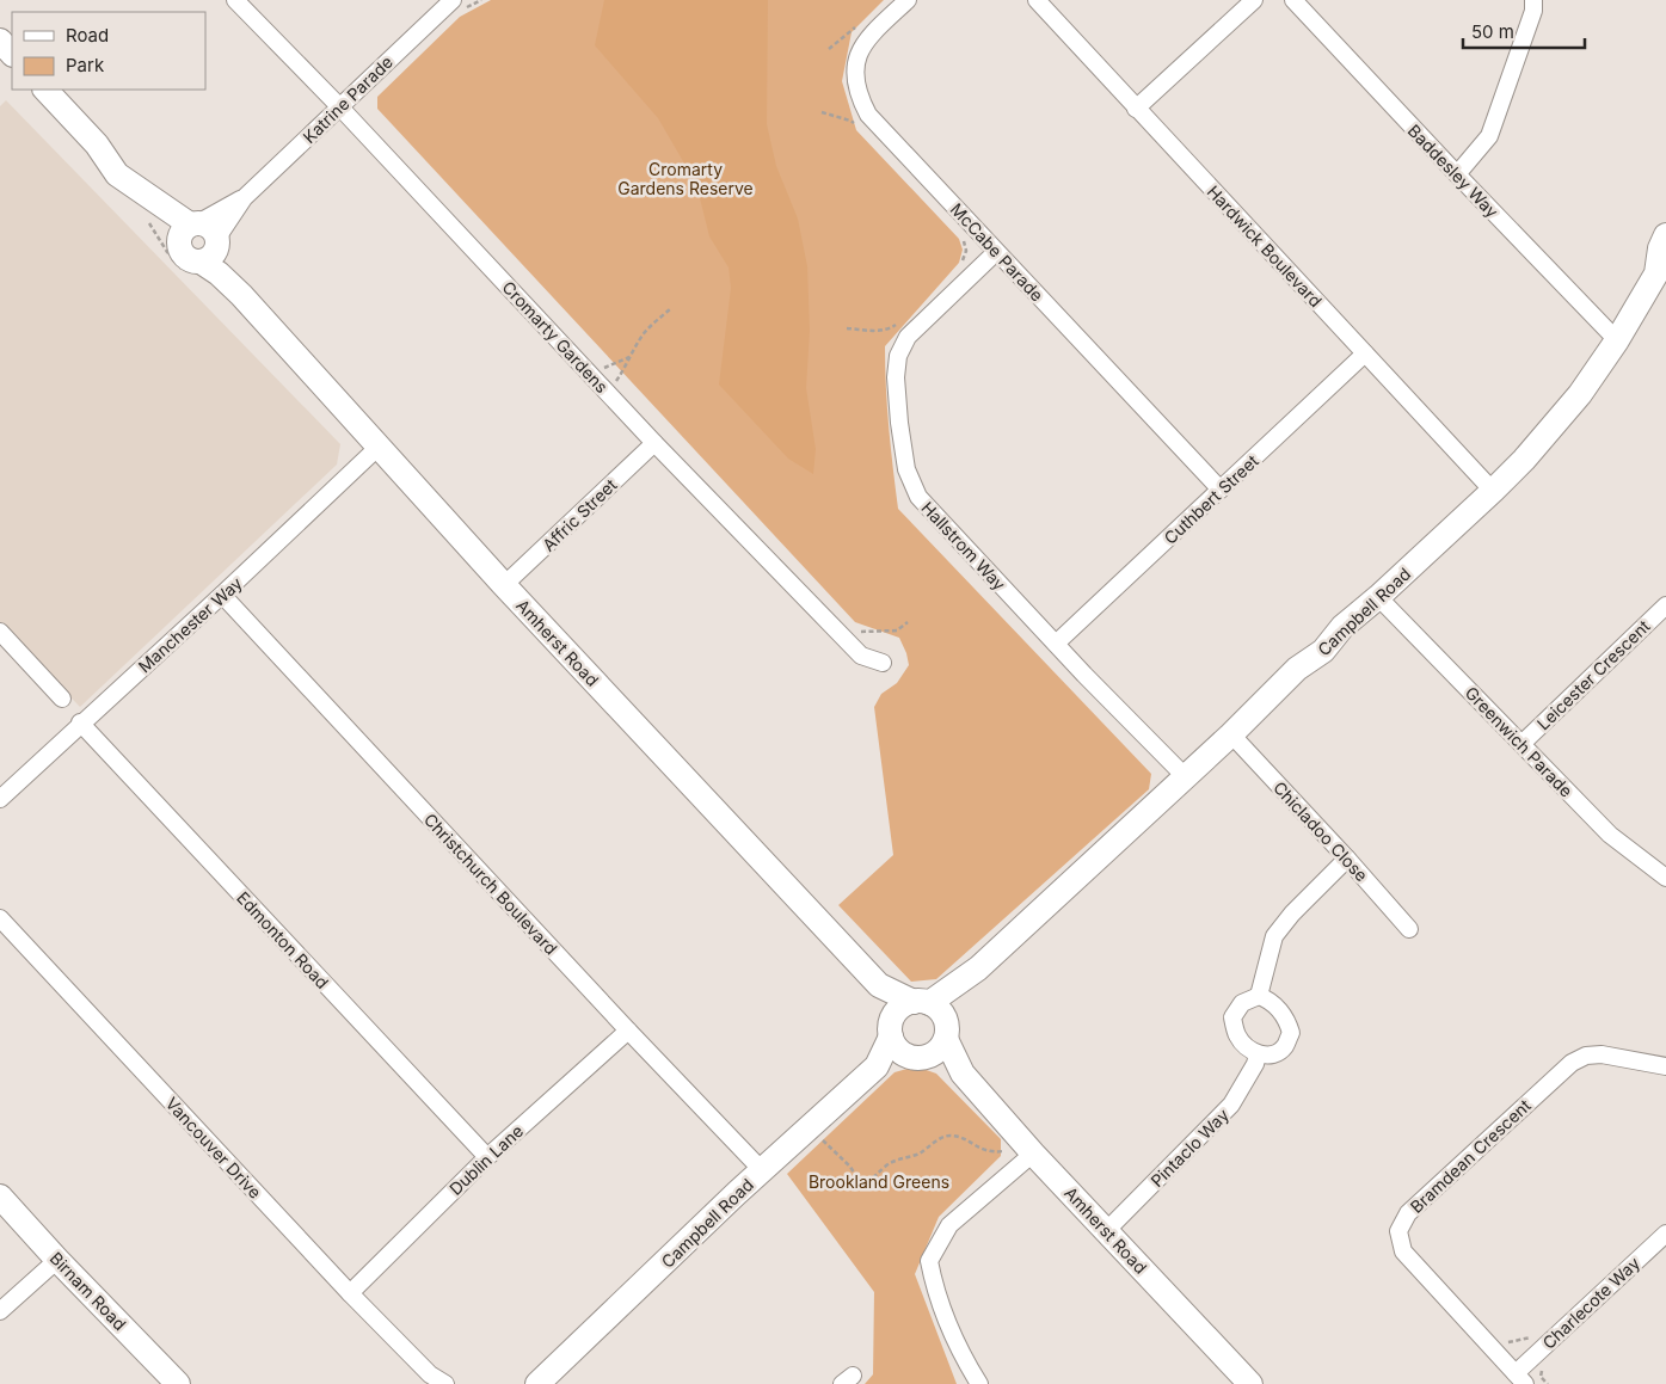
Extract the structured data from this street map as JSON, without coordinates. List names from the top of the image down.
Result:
{
  "streets": {
    "main road": ["Campbell Road", "Amherst Road", "Birnam Road"],
    "street": [
      "Katrine Parade",
      "Baddesley Way",
      "Hardwick Boulevard",
      "McCabe Parade",
      "Cromarty Gardens",
      "Cuthbert Street",
      "Affric Street",
      "Hallstrom Way",
      "Manchester Way",
      "Leicester Crescent",
      "Greenwich Parade",
      "Chicladoo Close",
      "Christchurch Boulevard",
      "Edmonton Road",
      "Vancouver Drive",
      "Pintaclo Way",
      "Bramdean Crescent",
      "Dublin Lane",
      "Charlecote Way"
    ]
  },
  "crossings": [
    ["Katrine Parade", "Cromarty Gardens"],
    ["Katrine Parade", "Amherst Road"],
    ["Baddesley Way", "Campbell Road"],
    ["Hardwick Boulevard", "Cuthbert Street"],
    ["Hardwick Boulevard", "Campbell Road"],
    ["McCabe Parade", "Cuthbert Street"],
    ["McCabe Parade", "Hallstrom Way"],
    ["Cromarty Gardens", "Affric Street"],
    ["Cuthbert Street", "Hallstrom Way"],
    ["Affric Street", "Amherst Road"],
    ["Hallstrom Way", "Campbell Road"],
    ["Campbell Road", "Amherst Road"],
    ["Campbell Road", "Greenwich Parade"],
    ["Campbell Road", "Chicladoo Close"],
    ["Campbell Road", "Christchurch Boulevard"],
    ["Manchester Way", "Amherst Road"],
    ["Manchester Way", "Christchurch Boulevard"],
    ["Manchester Way", "Edmonton Road"],
    ["Amherst Road", "Pintaclo Way"],
    ["Leicester Crescent", "Greenwich Parade"],
    ["Christchurch Boulevard", "Dublin Lane"],
    ["Edmonton Road", "Dublin Lane"],
    ["Vancouver Drive", "Dublin Lane"],
    ["Bramdean Crescent", "Charlecote Way"]
  ],
  "parks": ["Cromarty Gardens Reserve", "Brookland Greens"],
  "legend": ["Road", "Park"],
  "scale_bar": "50 m"
}
